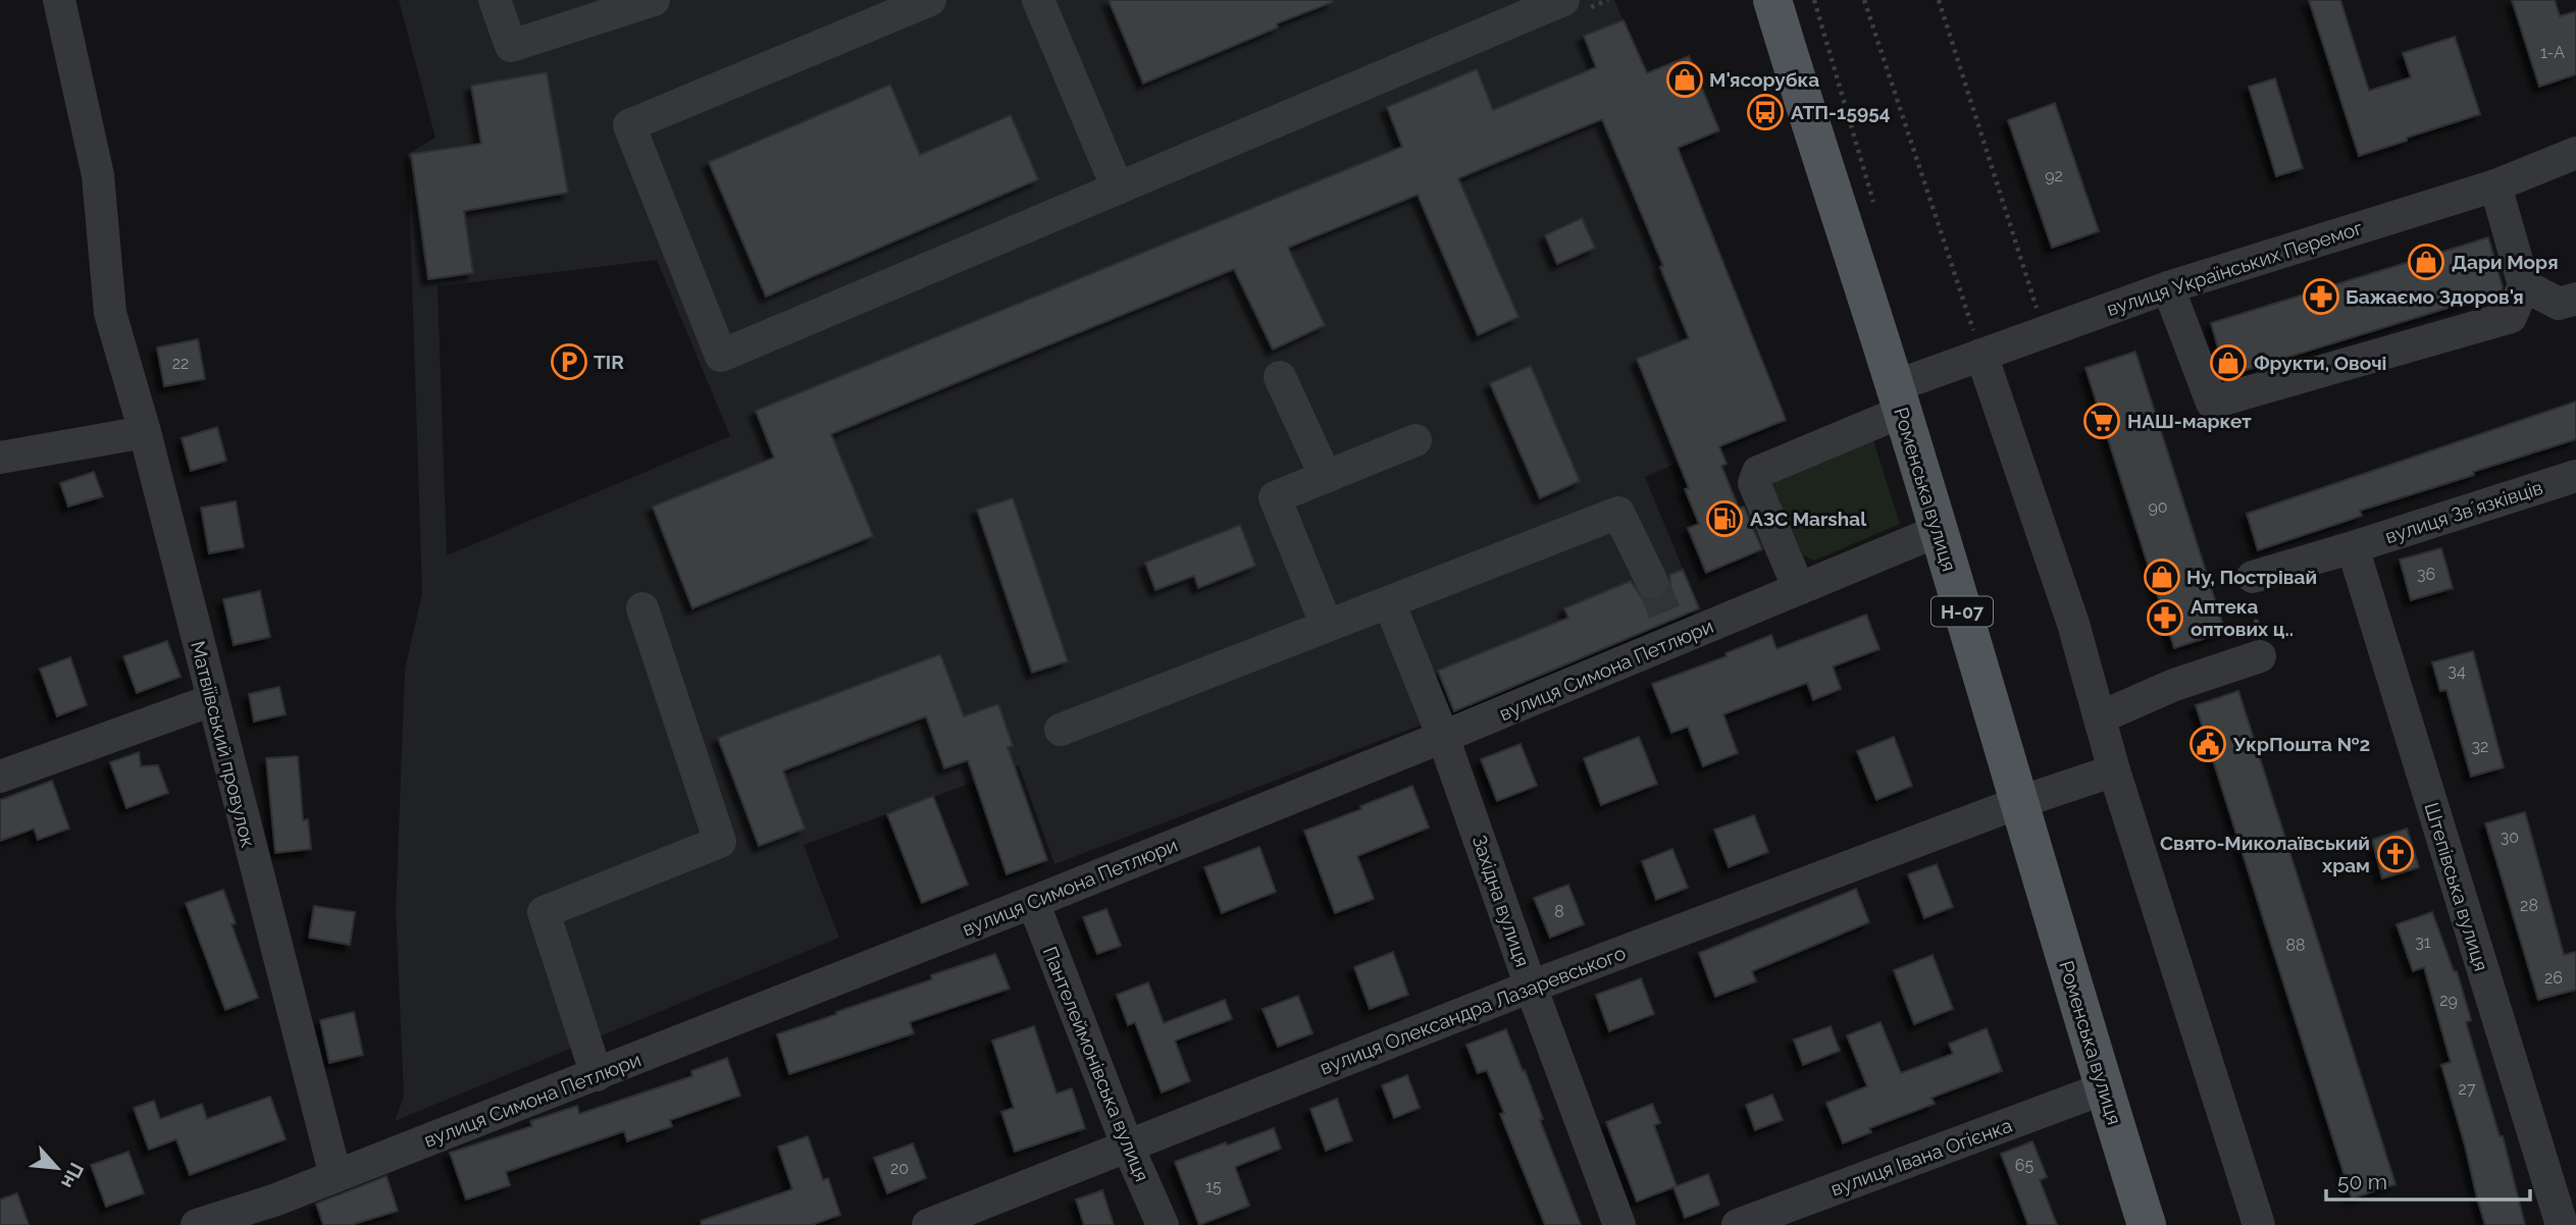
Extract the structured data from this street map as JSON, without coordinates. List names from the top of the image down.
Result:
{
  "streets": {
    "main road": ["Роменська вулиця", "Н-07"],
    "street": [
      "вулиця Українських Перемог",
      "вулиця Звʼязківців",
      "вулиця Симона Петлюри",
      "Матвіївський провулок",
      "Штепівська вулиця",
      "Західна вулиця",
      "вулиця Олександра Лазаревського",
      "Пантелеймонівська вулиця",
      "вулиця Івана Огієнка"
    ]
  },
  "crossings": [
    ["вулиця Українських Перемог", "Роменська вулиця"],
    ["вулиця Українських Перемог", "вулиця Симона Петлюри"],
    ["Роменська вулиця", "вулиця Симона Петлюри"],
    ["Роменська вулиця", "вулиця Олександра Лазаревського"],
    ["Роменська вулиця", "вулиця Івана Огієнка"],
    ["вулиця Звʼязківців", "Штепівська вулиця"],
    ["вулиця Симона Петлюри", "Матвіївський провулок"],
    ["вулиця Симона Петлюри", "Західна вулиця"],
    ["вулиця Симона Петлюри", "Пантелеймонівська вулиця"],
    ["Західна вулиця", "вулиця Олександра Лазаревського"],
    ["вулиця Олександра Лазаревського", "Пантелеймонівська вулиця"]
  ],
  "places": {
    "shop": [
      "М'ясорубка",
      "Дари Моря",
      "Фрукти, Овочі",
      "Ну, Пострівай"
    ],
    "bus stop": ["АТП-15954"],
    "pharmacy": ["Бажаємо Здоров'я", "Аптека оптових ц.."],
    "parking": ["TIR"],
    "supermarket": ["НАШ-маркет"],
    "fuel station": ["АЗС Marshal"],
    "public building": ["УкрПошта №2"],
    "church": ["Свято-Миколаївський храм"]
  },
  "house_numbers": [
    "1-А",
    "92",
    "22",
    "90",
    "36",
    "34",
    "32",
    "30",
    "28",
    "8",
    "31",
    "88",
    "26",
    "29",
    "27",
    "65",
    "20",
    "15"
  ],
  "scale_bar": "50 m",
  "north": "bottom right"
}
